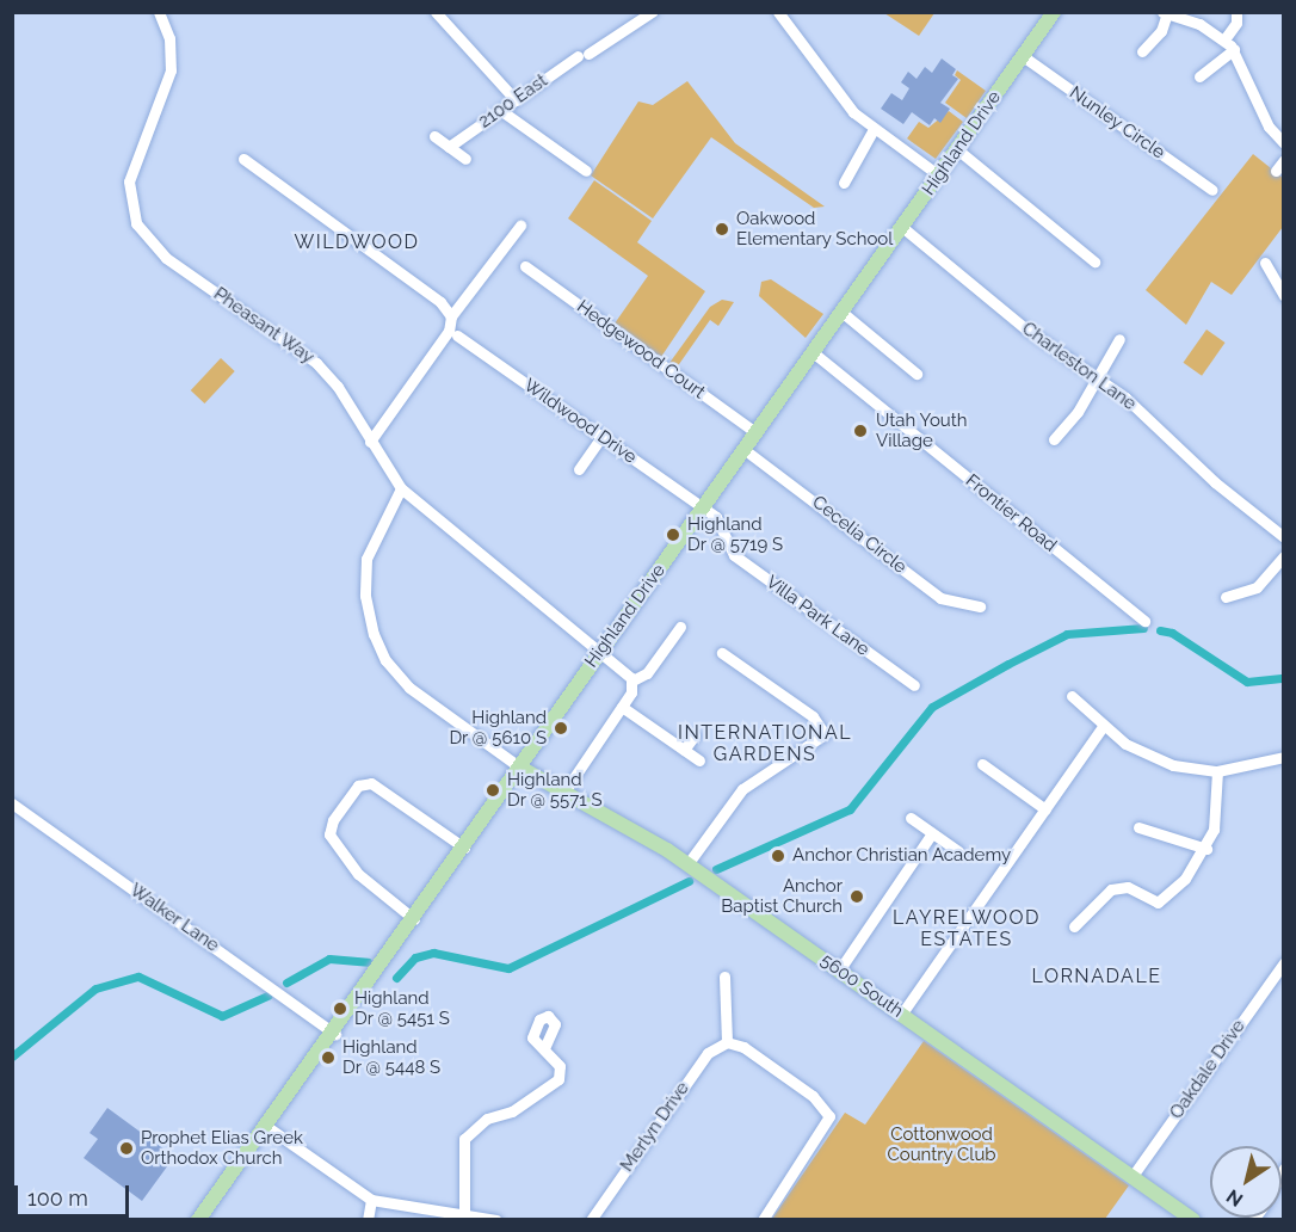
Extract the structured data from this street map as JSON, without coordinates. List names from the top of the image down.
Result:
{
  "streets": {
    "main road": ["Highland Drive", "5600 South"],
    "street": [
      "2100 East",
      "Nunley Circle",
      "Pheasant Way",
      "Hedgewood Court",
      "Charleston Lane",
      "Wildwood Drive",
      "Frontier Road",
      "Cecelia Circle",
      "Villa Park Lane",
      "Walker Lane",
      "Oakdale Drive",
      "Merlyn Drive"
    ]
  },
  "crossings": [
    ["Nunley Circle", "Highland Drive"],
    ["Highland Drive", "Pheasant Way"],
    ["Highland Drive", "Hedgewood Court"],
    ["Highland Drive", "Charleston Lane"],
    ["Highland Drive", "Wildwood Drive"],
    ["Highland Drive", "Frontier Road"],
    ["Highland Drive", "Cecelia Circle"],
    ["Highland Drive", "Villa Park Lane"],
    ["Highland Drive", "Walker Lane"],
    ["Highland Drive", "5600 South"],
    ["Wildwood Drive", "Villa Park Lane"],
    ["5600 South", "Oakdale Drive"]
  ],
  "districts": [
    "WILDWOOD",
    "INTERNATIONAL GARDENS",
    "LAYRELWOOD ESTATES",
    "LORNADALE"
  ],
  "parks": ["Cottonwood Country Club"],
  "places": [
    "Oakwood Elementary School",
    "Utah Youth Village",
    "Highland Dr @ 5719 S",
    "Highland Dr @ 5610 S",
    "Highland Dr @ 5571 S",
    "Anchor Christian Academy",
    "Anchor Baptist Church",
    "Highland Dr @ 5451 S",
    "Highland Dr @ 5448 S",
    "Prophet Elias Greek Orthodox Church"
  ],
  "scale_bar": "100 m",
  "north": "bottom left"
}
